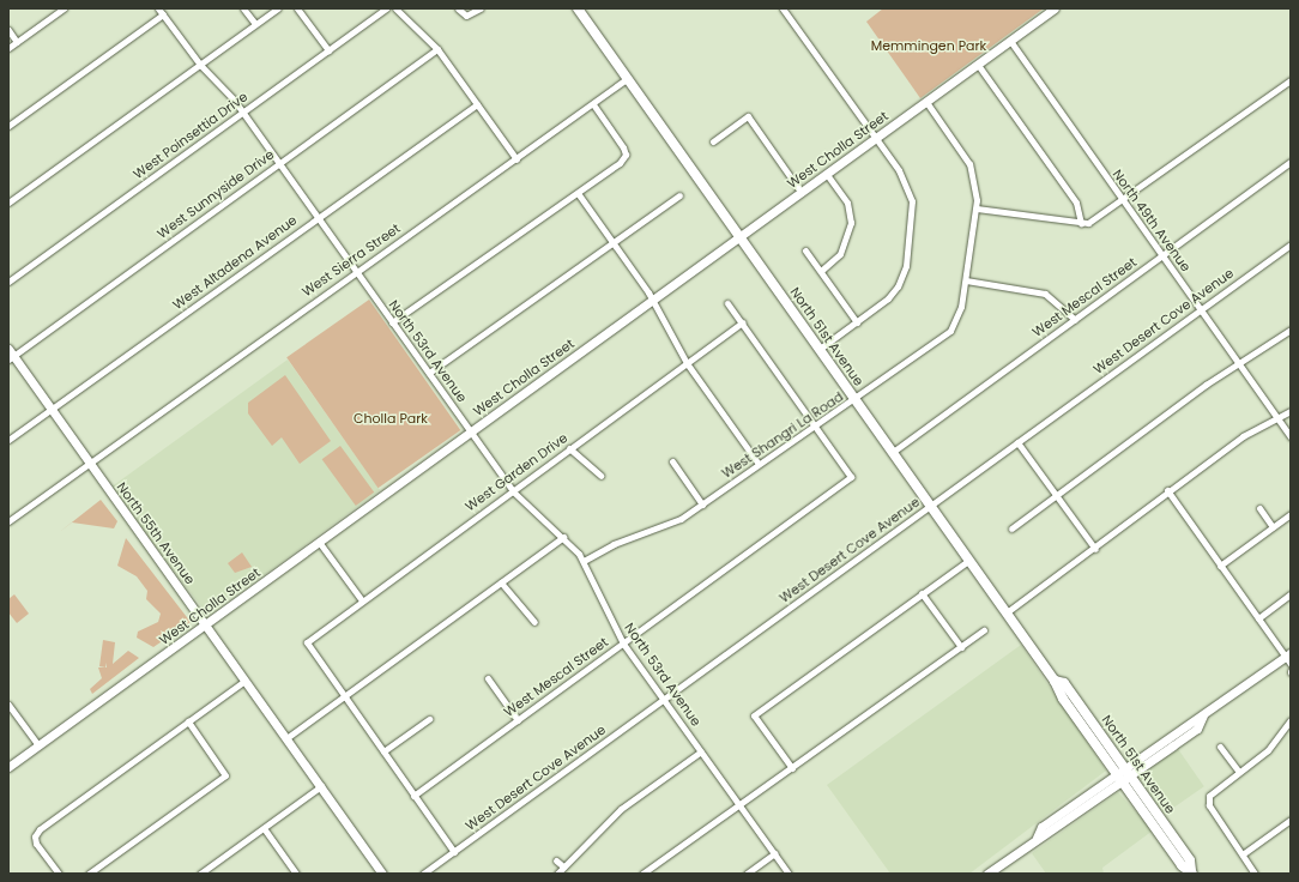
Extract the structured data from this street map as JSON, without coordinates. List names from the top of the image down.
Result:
{
  "streets": {
    "main road": ["North 51st Avenue"],
    "street": [
      "West Poinsettia Drive",
      "West Cholla Street",
      "West Sunnyside Drive",
      "North 49th Avenue",
      "West Sierra Street",
      "West Altadena Avenue",
      "West Mescal Street",
      "West Desert Cove Avenue",
      "North 53rd Avenue",
      "West Shangri La Road",
      "West Garden Drive",
      "North 55th Avenue"
    ]
  },
  "crossings": [
    ["West Poinsettia Drive", "North 53rd Avenue"],
    ["West Cholla Street", "North 49th Avenue"],
    ["West Cholla Street", "North 51st Avenue"],
    ["West Cholla Street", "North 53rd Avenue"],
    ["West Cholla Street", "West Shangri La Road"],
    ["West Cholla Street", "North 55th Avenue"],
    ["West Sunnyside Drive", "North 53rd Avenue"],
    ["West Sunnyside Drive", "North 55th Avenue"],
    ["North 49th Avenue", "West Mescal Street"],
    ["North 49th Avenue", "West Desert Cove Avenue"],
    ["West Sierra Street", "North 51st Avenue"],
    ["West Sierra Street", "North 53rd Avenue"],
    ["West Sierra Street", "North 55th Avenue"],
    ["West Altadena Avenue", "North 53rd Avenue"],
    ["West Altadena Avenue", "North 55th Avenue"],
    ["West Mescal Street", "North 51st Avenue"],
    ["West Mescal Street", "North 53rd Avenue"],
    ["West Mescal Street", "West Shangri La Road"],
    ["West Desert Cove Avenue", "North 51st Avenue"],
    ["West Desert Cove Avenue", "North 53rd Avenue"],
    ["North 51st Avenue", "West Shangri La Road"],
    ["North 53rd Avenue", "West Shangri La Road"],
    ["North 53rd Avenue", "West Garden Drive"]
  ],
  "parks": ["Memmingen Park", "Cholla Park"]
}
